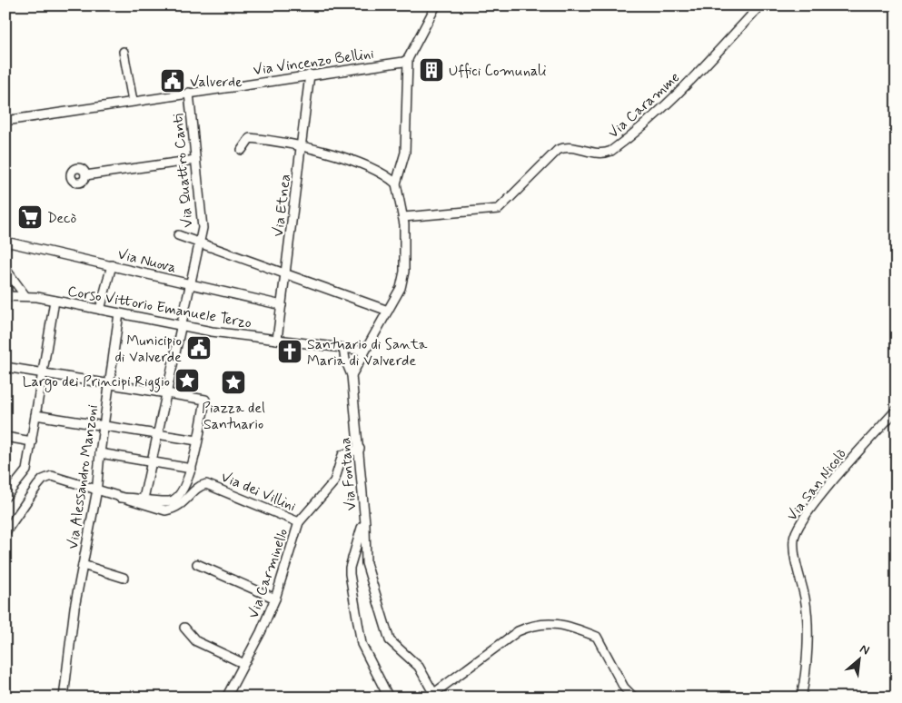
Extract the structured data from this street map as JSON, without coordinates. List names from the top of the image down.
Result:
{
  "streets": {
    "street": [
      "Via Vincenzo Bellini",
      "Via Caramme",
      "Via Quattro Canti",
      "Via Etnea",
      "Via Nuova",
      "Corso Vittorio Emanuele Terzo",
      "Via Fontana",
      "Via Alessandro Manzoni",
      "Via San Nicolò",
      "Via dei Villini",
      "Via Carminello"
    ]
  },
  "crossings": [
    ["Via Vincenzo Bellini", "Via Quattro Canti"],
    ["Via Vincenzo Bellini", "Via Etnea"],
    ["Via Quattro Canti", "Via Nuova"],
    ["Via Quattro Canti", "Corso Vittorio Emanuele Terzo"],
    ["Via Etnea", "Via Nuova"],
    ["Via Etnea", "Corso Vittorio Emanuele Terzo"],
    ["Corso Vittorio Emanuele Terzo", "Via Fontana"],
    ["Corso Vittorio Emanuele Terzo", "Via Alessandro Manzoni"],
    ["Via Fontana", "Via Carminello"],
    ["Via Alessandro Manzoni", "Via dei Villini"],
    ["Via dei Villini", "Via Carminello"]
  ],
  "places": {
    "building": ["Uffici Comunali"],
    "public building": ["Valverde", "Municipio di Valverde"],
    "supermarket": ["Decò"],
    "church": ["Santuario di Santa Maria di Valverde"],
    "place": ["Largo dei Principi Riggio", "Piazza del Santuario"]
  },
  "north": "top right"
}
